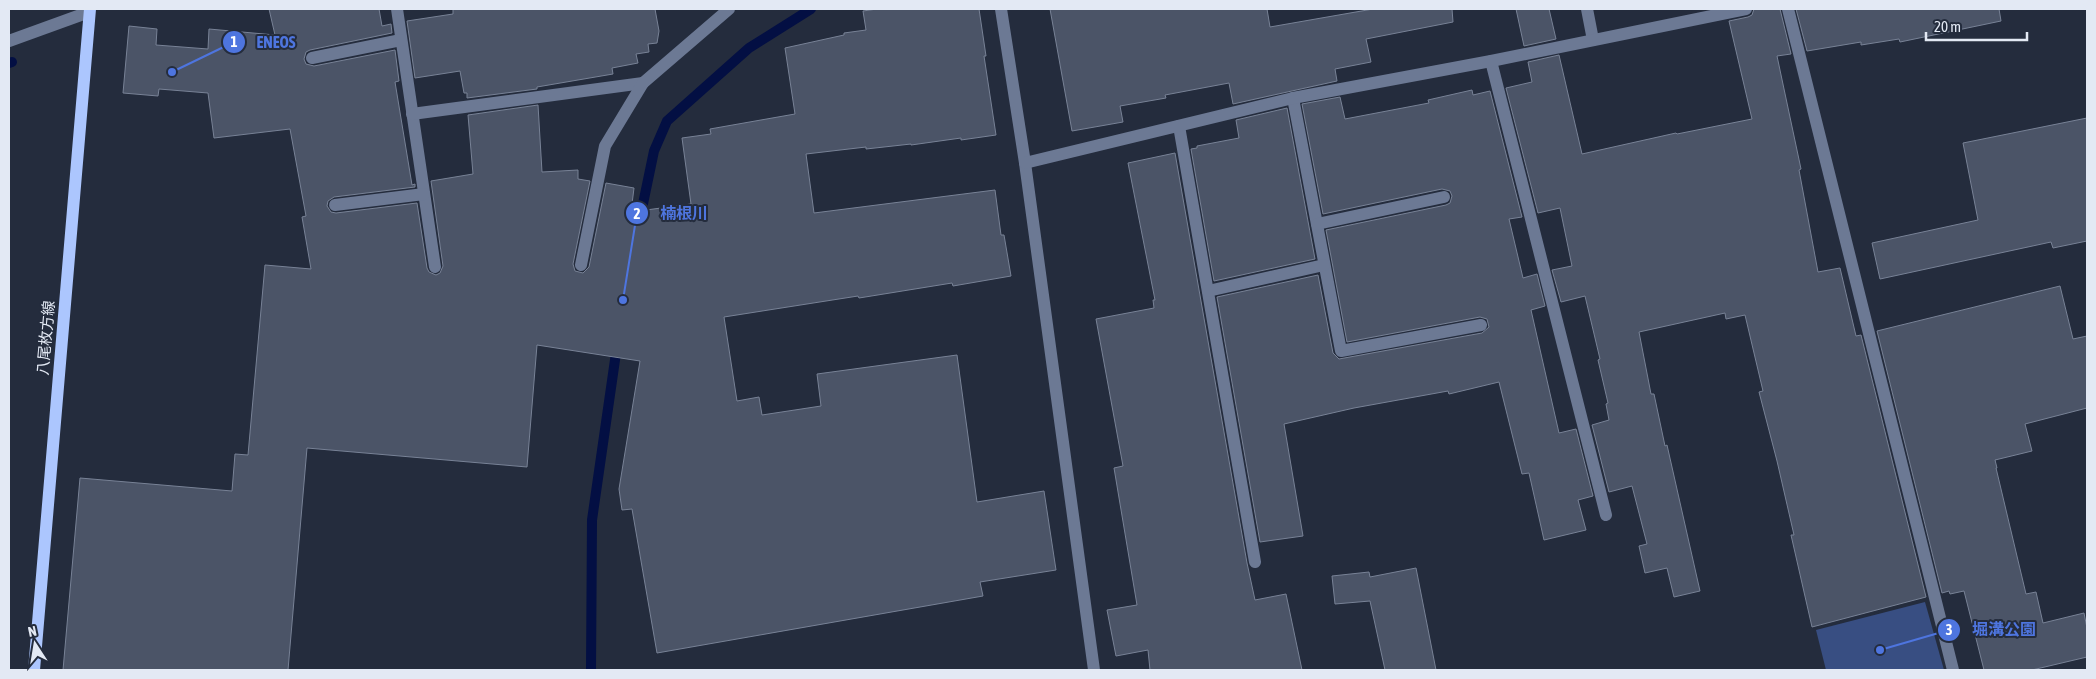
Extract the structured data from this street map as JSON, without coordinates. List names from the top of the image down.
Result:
{
  "streets": {
    "main road": ["八尾枚方線"]
  },
  "places": ["ENEOS", "楠根川", "堀溝公園"],
  "scale_bar": "20 m",
  "north": "top"
}
